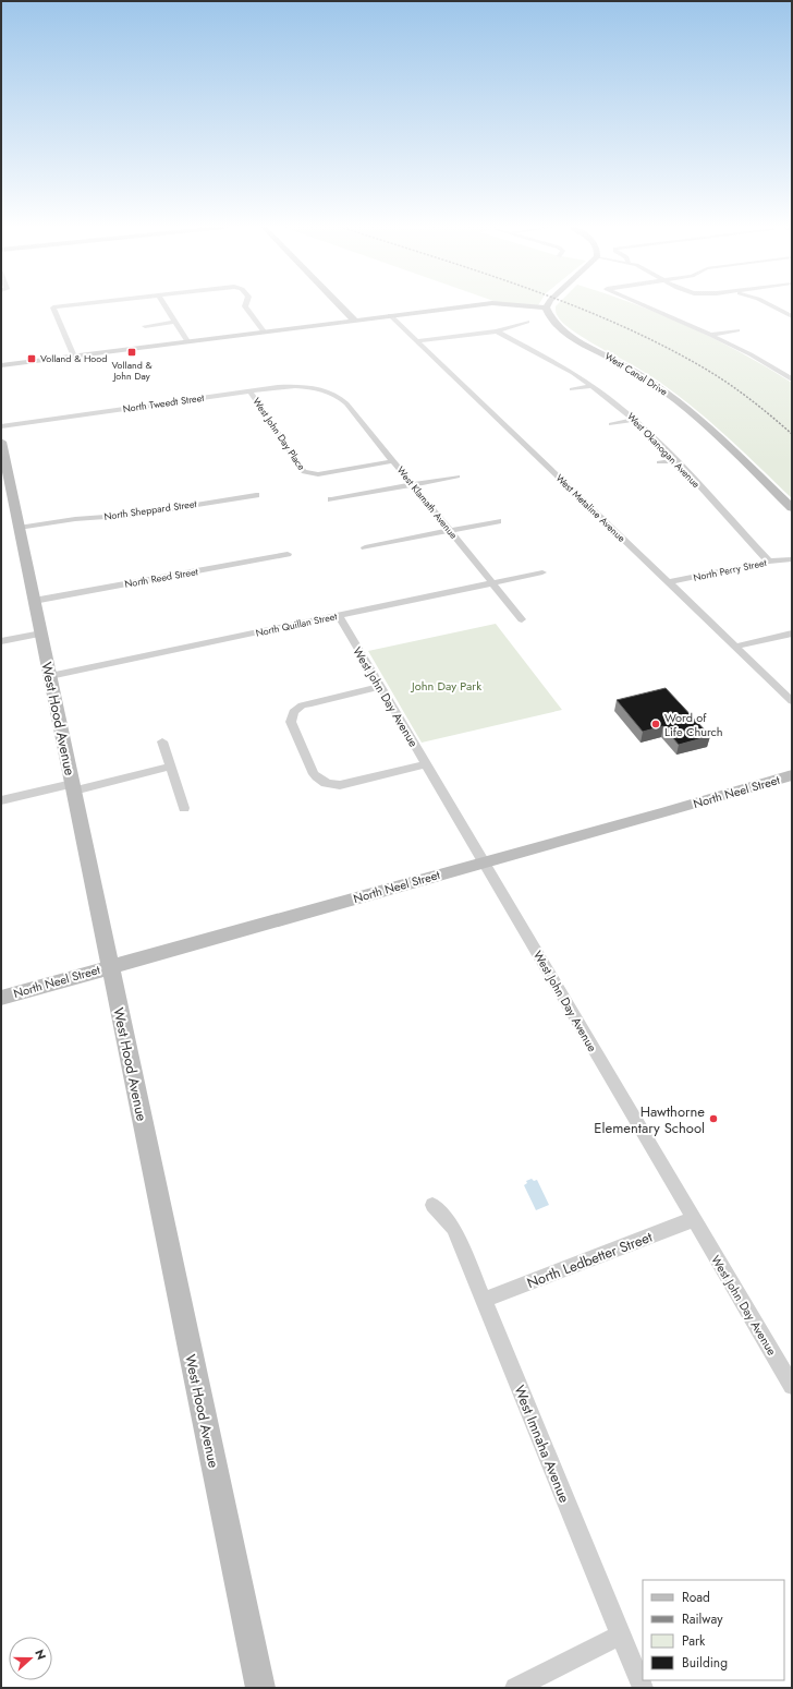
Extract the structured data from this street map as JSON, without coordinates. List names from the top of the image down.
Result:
{
  "streets": {
    "street": [
      "West Canal Drive",
      "North Tweedt Street",
      "West John Day Place",
      "West Okanogan Avenue",
      "West Klamath Avenue",
      "West Metaline Avenue",
      "North Sheppard Street",
      "North Perry Street",
      "North Reed Street",
      "North Quillan Street",
      "West John Day Avenue",
      "West Hood Avenue",
      "North Neel Street",
      "North Ledbetter Street",
      "West Imnaha Avenue"
    ]
  },
  "crossings": [
    ["North Tweedt Street", "West John Day Place"],
    ["North Tweedt Street", "West Klamath Avenue"],
    ["West John Day Place", "West Klamath Avenue"],
    ["West Okanogan Avenue", "North Perry Street"],
    ["West Klamath Avenue", "North Quillan Street"],
    ["West Metaline Avenue", "North Perry Street"],
    ["North Sheppard Street", "West Hood Avenue"],
    ["North Reed Street", "West Hood Avenue"],
    ["North Quillan Street", "West John Day Avenue"],
    ["North Quillan Street", "West Hood Avenue"],
    ["West John Day Avenue", "North Neel Street"],
    ["West John Day Avenue", "North Ledbetter Street"],
    ["West Hood Avenue", "North Neel Street"],
    ["North Ledbetter Street", "West Imnaha Avenue"]
  ],
  "parks": ["John Day Park"],
  "places": {
    "transit": ["Volland & John Day", "Volland & Hood"],
    "other": ["Word of Life Church", "Hawthorne Elementary School"]
  },
  "legend": [
    "Road",
    "Railway",
    "Park",
    "Building"
  ],
  "north": "right"
}
